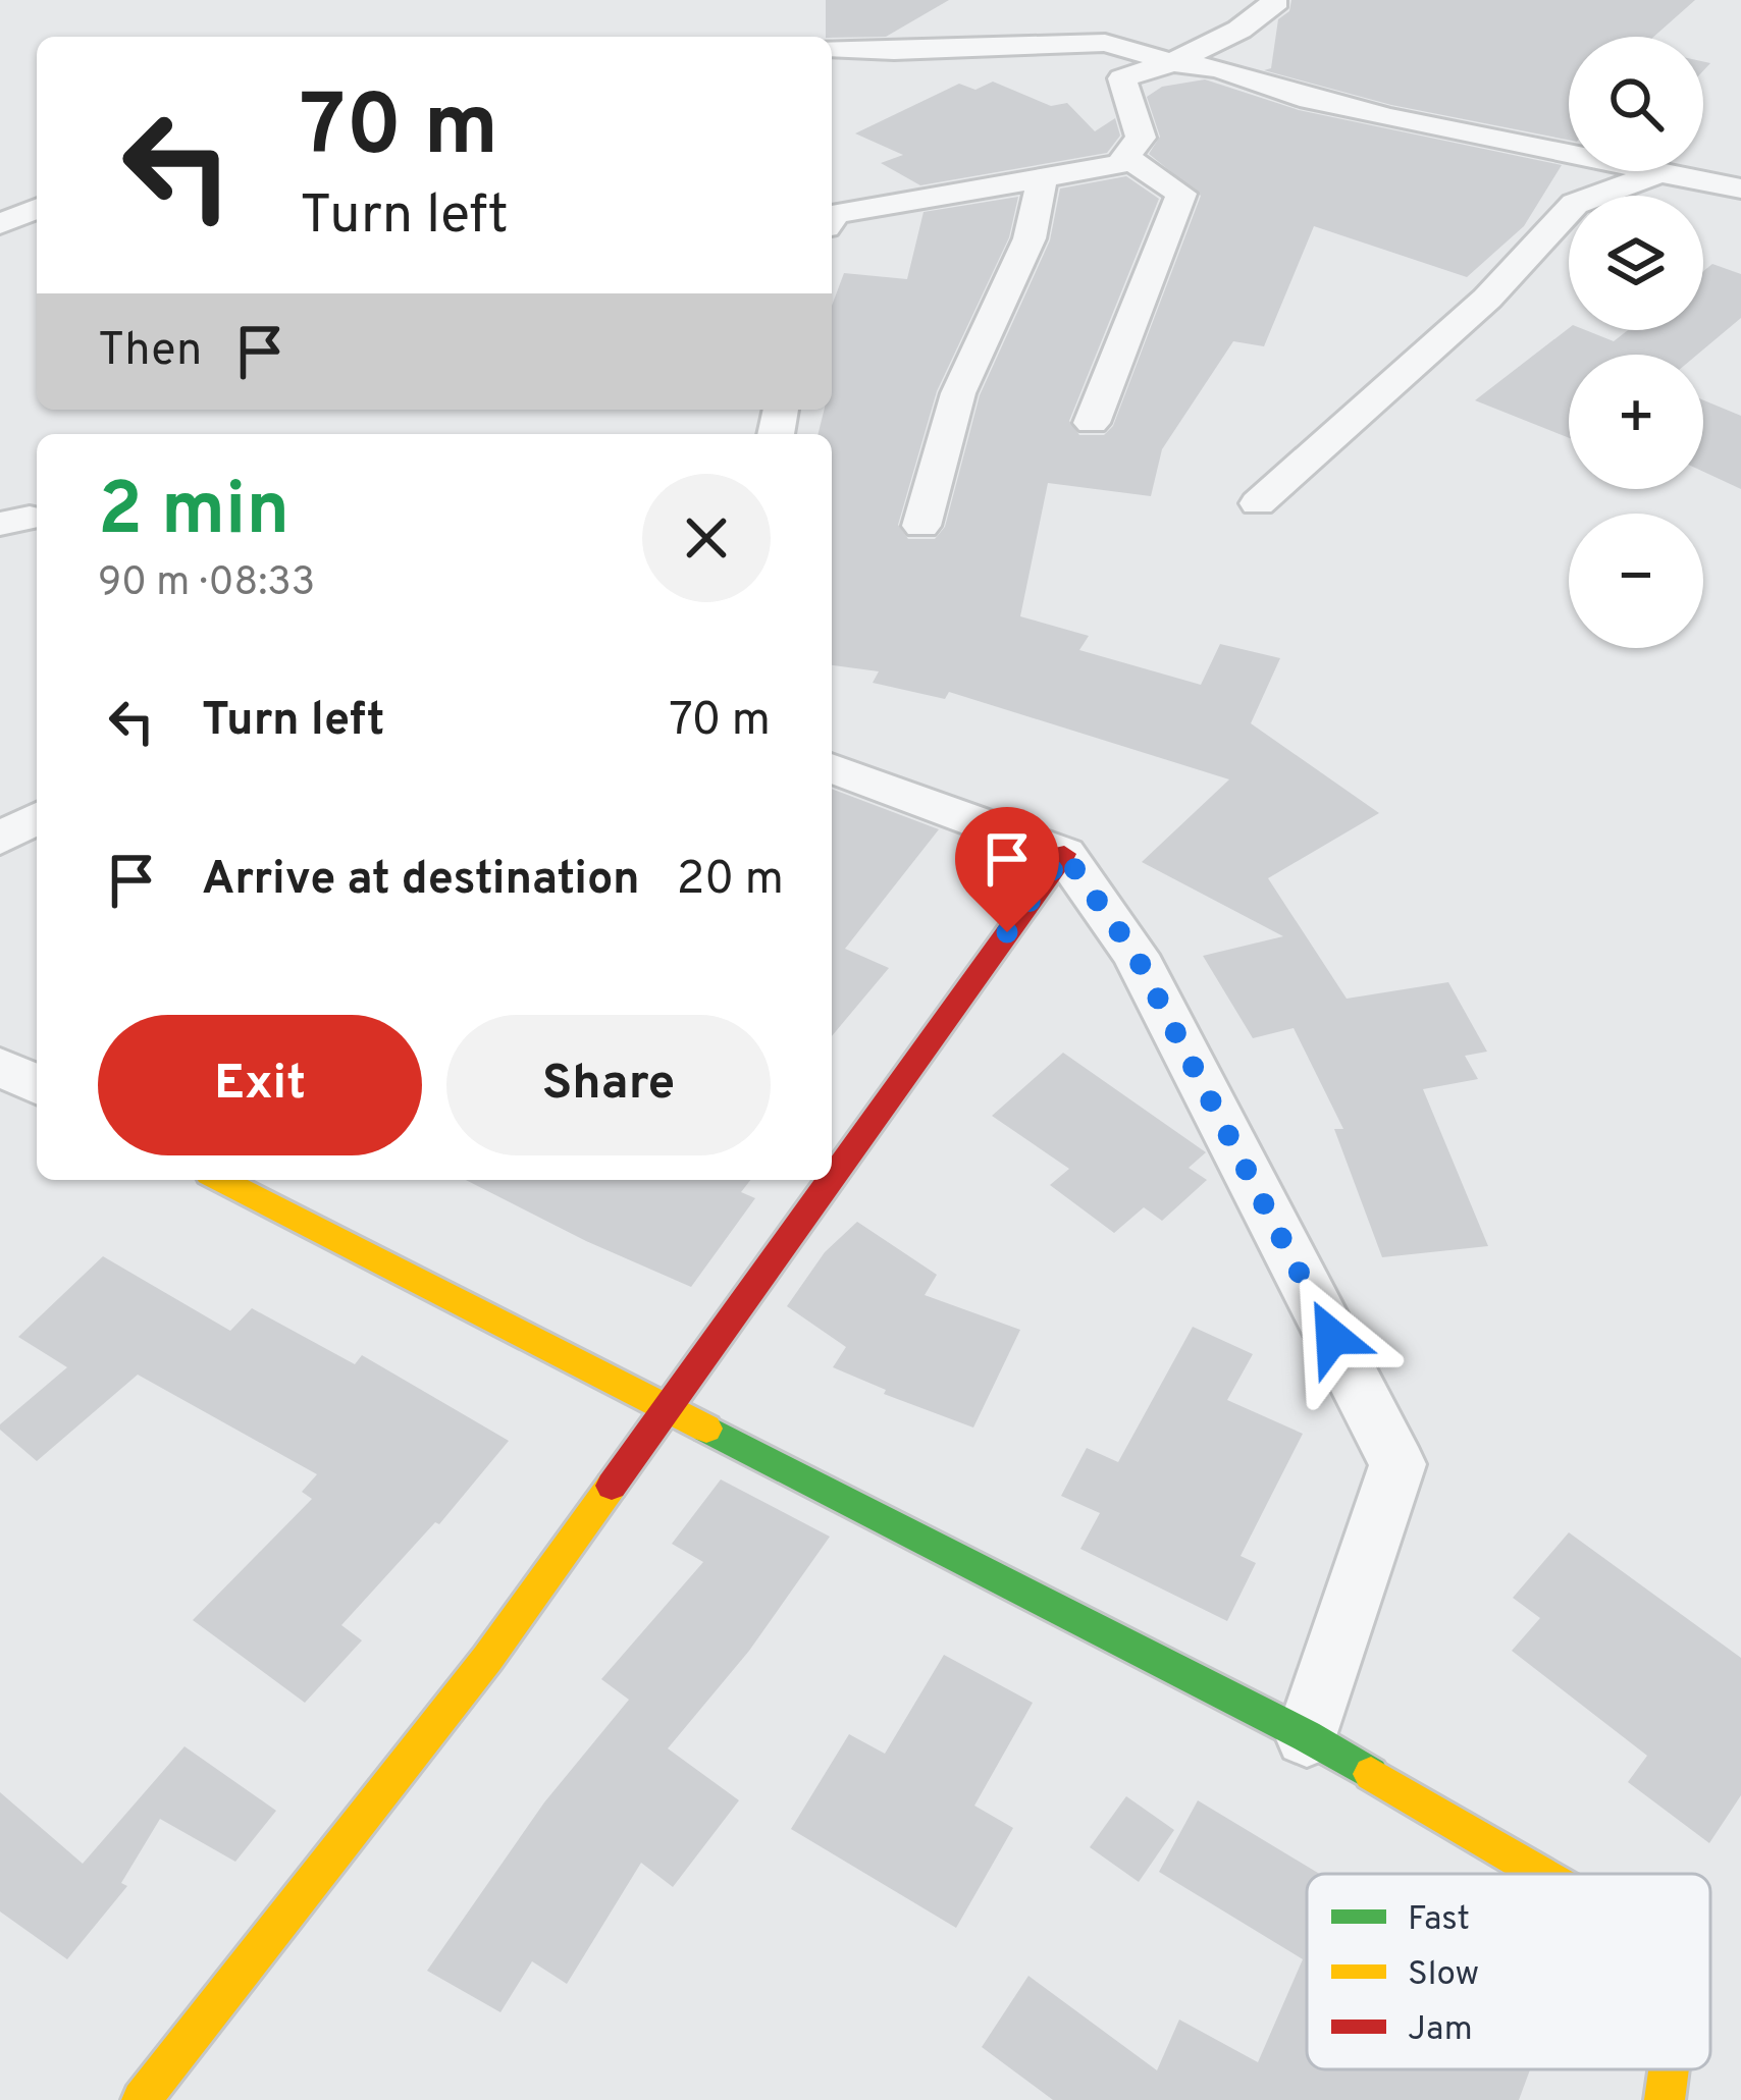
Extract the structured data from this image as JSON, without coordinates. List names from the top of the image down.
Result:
{
  "legend": ["Fast", "Slow", "Jam"],
  "page": {
    "map_buttons": ["+", "−"],
    "turn": ["70 m", "Turn left"],
    "then": "Then",
    "heading": ["2 min", "90 m · 08:33"],
    "list": [
      {
        "name": "Turn left",
        "value": "70 m"
      },
      {
        "name": "Arrive at destination",
        "value": "20 m"
      }
    ],
    "buttons": ["Exit", "Share"]
  }
}
